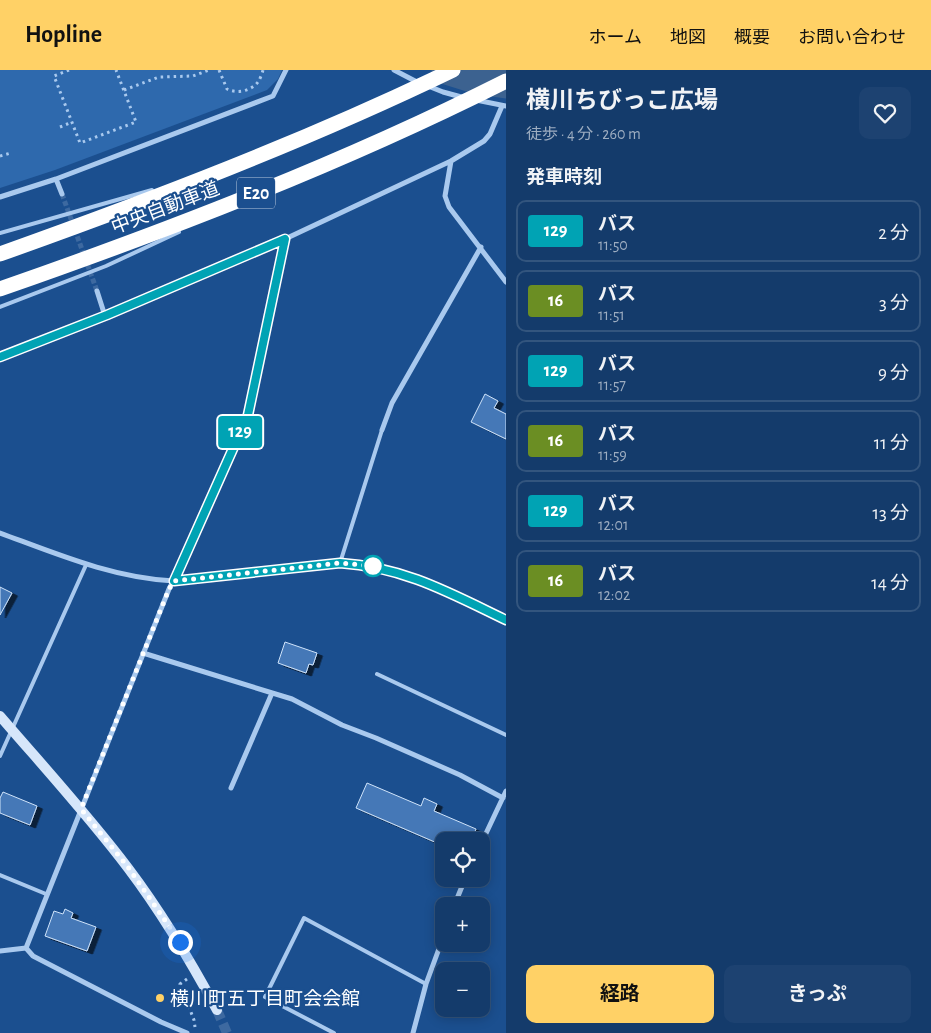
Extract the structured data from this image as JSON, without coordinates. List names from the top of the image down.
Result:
{
  "streets": {
    "highway": ["E20", "中央自動車道"]
  },
  "places": ["横川町五丁目町会会館"],
  "lines": ["bus line 129"],
  "page": {
    "header": "Hopline",
    "nav": [
      "ホーム",
      "地図",
      "概要",
      "お問い合わせ"
    ],
    "on_map": "129",
    "heading": [
      ["横川ちびっこ広場", "徒歩 · 4 分 · 260 m"],
      "発車時刻"
    ],
    "list": [
      {
        "mark": "129",
        "name": "バス",
        "note": "11:50",
        "value": "2 分"
      },
      {
        "mark": "16",
        "name": "バス",
        "note": "11:51",
        "value": "3 分"
      },
      {
        "mark": "129",
        "name": "バス",
        "note": "11:57",
        "value": "9 分"
      },
      {
        "mark": "16",
        "name": "バス",
        "note": "11:59",
        "value": "11 分"
      },
      {
        "mark": "129",
        "name": "バス",
        "note": "12:01",
        "value": "13 分"
      },
      {
        "mark": "16",
        "name": "バス",
        "note": "12:02",
        "value": "14 分"
      }
    ],
    "map_buttons": ["+", "−"],
    "buttons": ["経路", "きっぷ"]
  }
}
